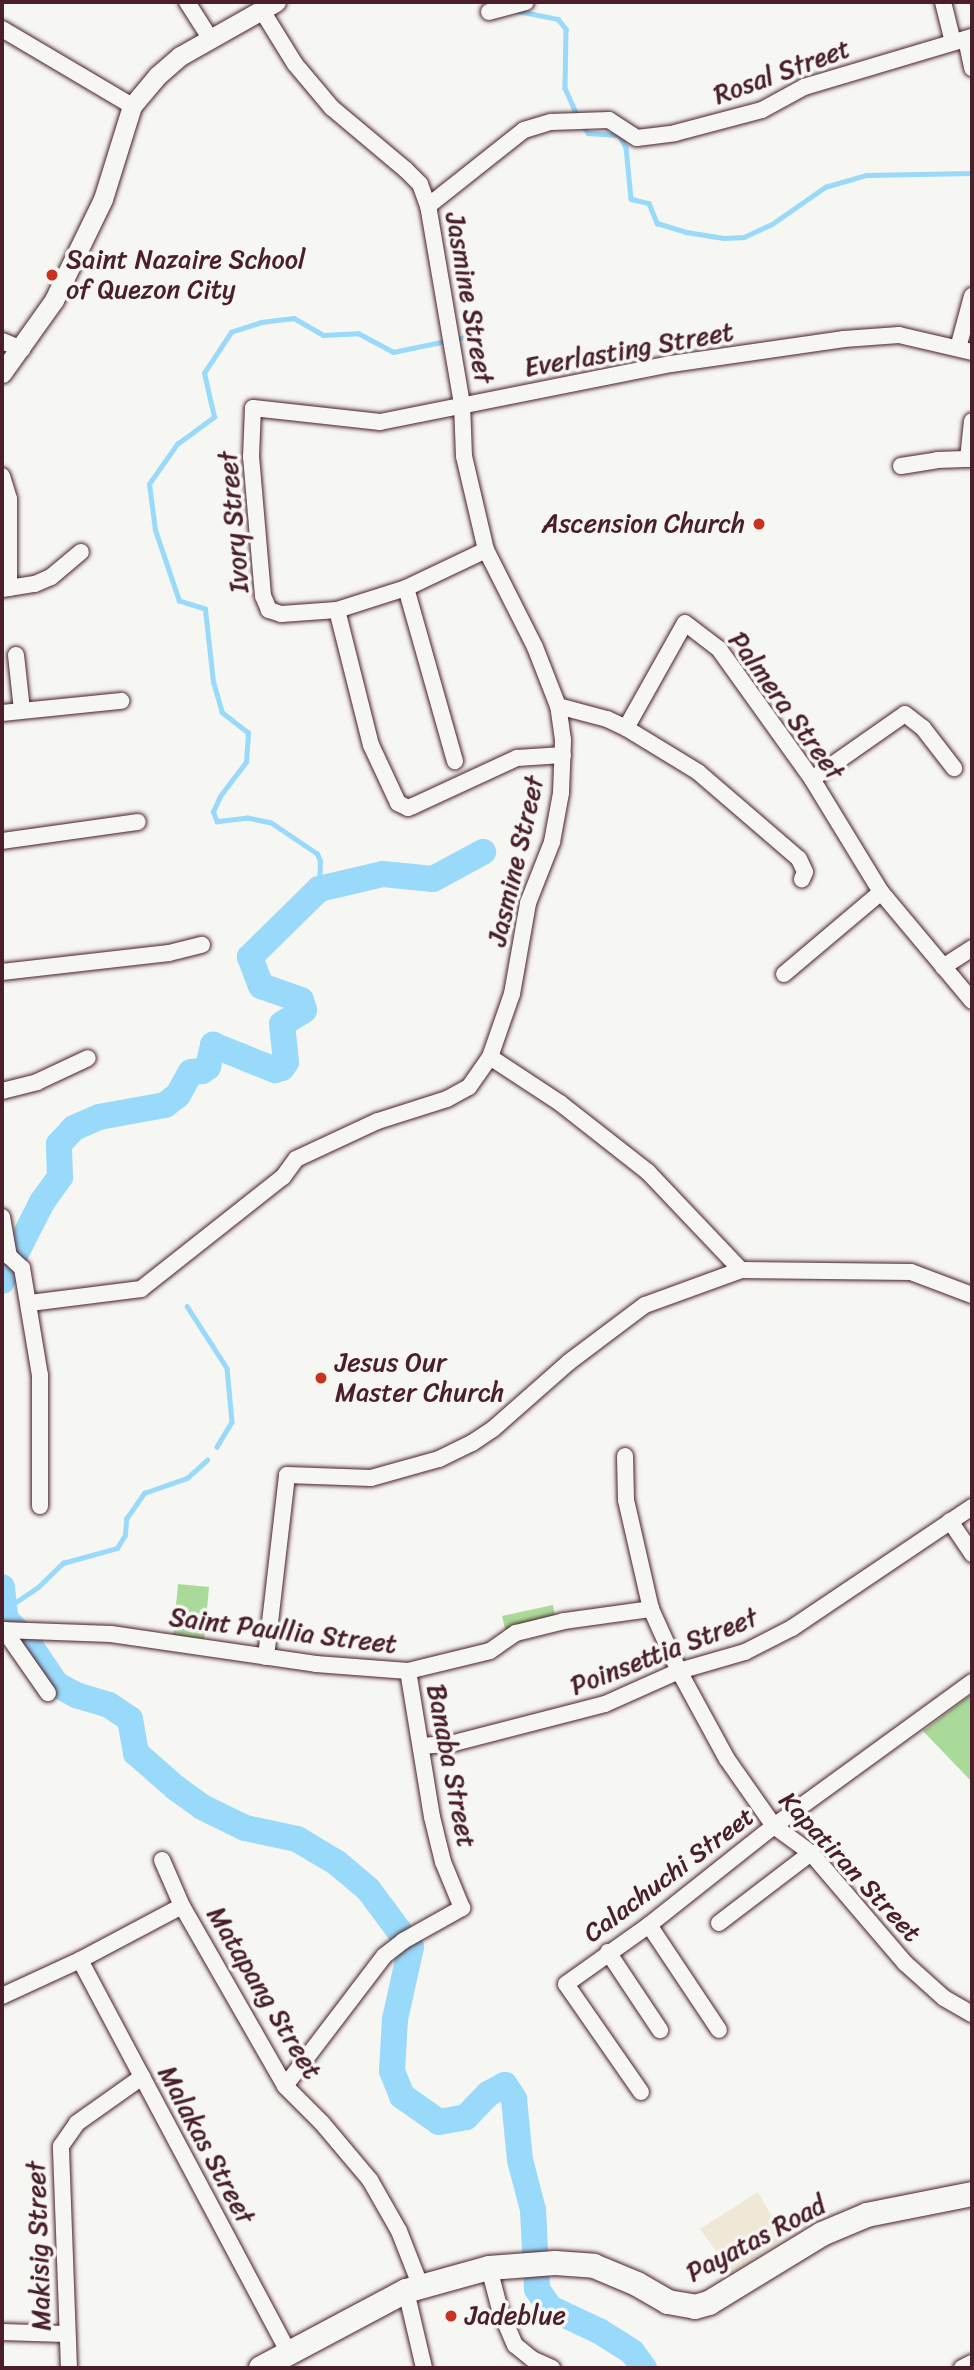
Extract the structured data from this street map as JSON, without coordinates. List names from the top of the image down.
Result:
{
  "streets": {
    "main road": ["Payatas Road"],
    "street": [
      "Rosal Street",
      "Jasmine Street",
      "Everlasting Street",
      "Ivory Street",
      "Palmera Street",
      "Saint Paullia Street",
      "Poinsettia Street",
      "Banaba Street",
      "Kapatiran Street",
      "Calachuchi Street",
      "Matapang Street",
      "Malakas Street",
      "Makisig Street"
    ]
  },
  "crossings": [
    ["Rosal Street", "Jasmine Street"],
    ["Jasmine Street", "Everlasting Street"],
    ["Jasmine Street", "Ivory Street"],
    ["Everlasting Street", "Ivory Street"],
    ["Saint Paullia Street", "Banaba Street"],
    ["Saint Paullia Street", "Kapatiran Street"],
    ["Poinsettia Street", "Banaba Street"],
    ["Poinsettia Street", "Kapatiran Street"],
    ["Banaba Street", "Matapang Street"],
    ["Kapatiran Street", "Calachuchi Street"],
    ["Matapang Street", "Payatas Road"],
    ["Malakas Street", "Payatas Road"],
    ["Malakas Street", "Makisig Street"]
  ],
  "places": [
    "Saint Nazaire School of Quezon City",
    "Ascension Church",
    "Jesus Our Master Church",
    "Jadeblue"
  ]
}
